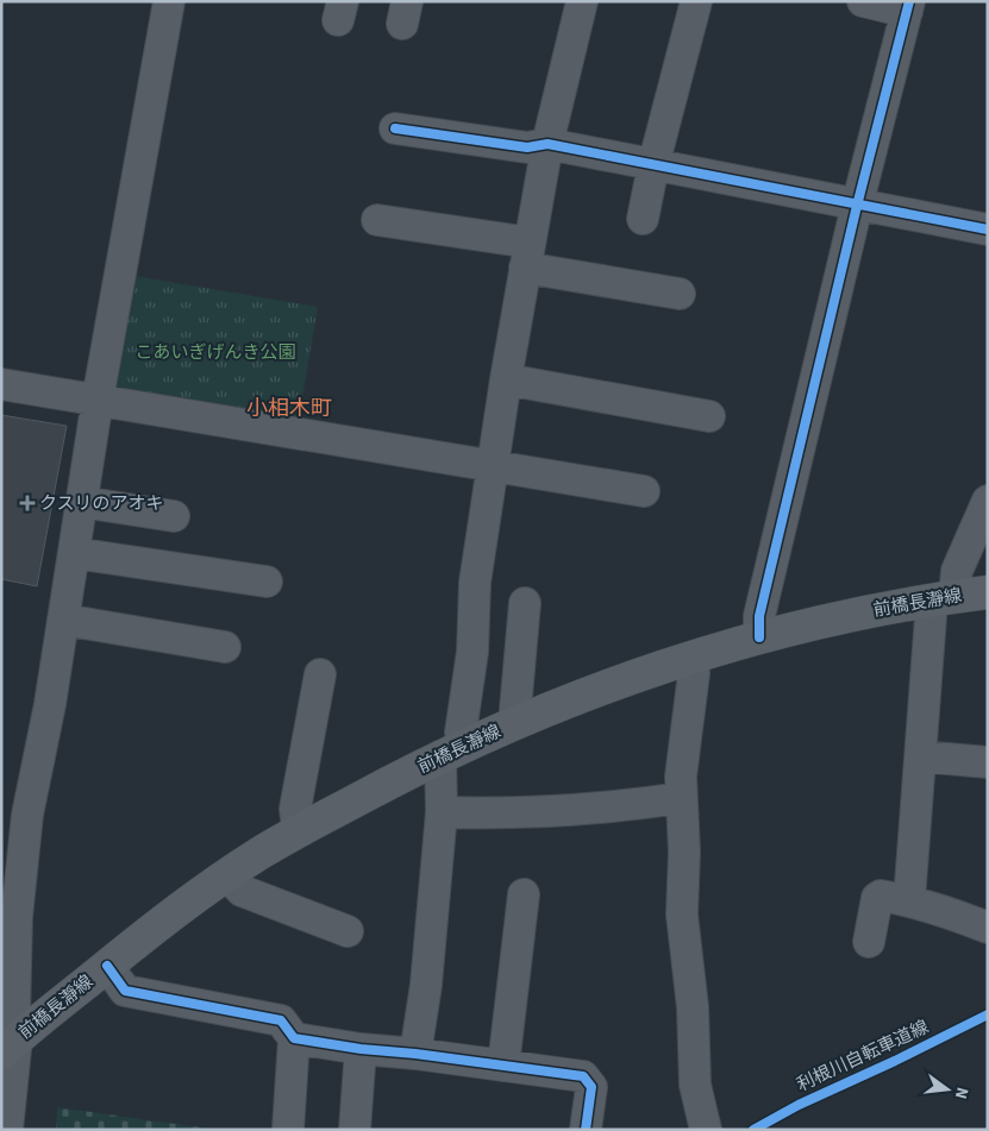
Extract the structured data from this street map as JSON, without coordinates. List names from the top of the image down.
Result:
{
  "streets": {
    "main road": ["前橋長瀞線"],
    "cycle path": ["利根川自転車道線"]
  },
  "districts": ["小相木町"],
  "parks": ["こあいぎげんき公園"],
  "places": {
    "health": ["クスリのアオキ"]
  },
  "north": "right"
}
